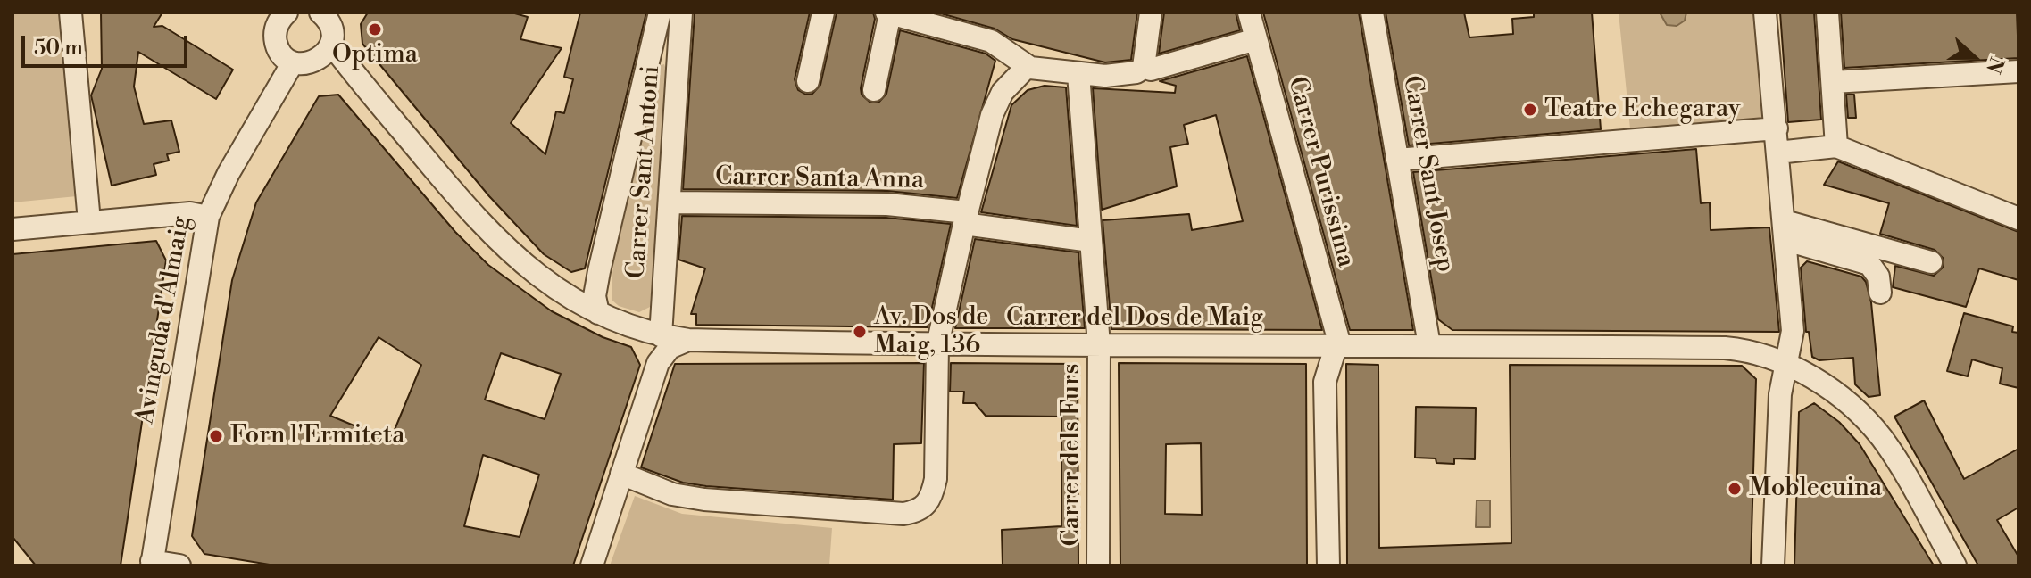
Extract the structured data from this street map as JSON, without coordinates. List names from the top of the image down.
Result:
{
  "streets": {
    "street": [
      "Carrer Sant Antoni",
      "Carrer Purissima",
      "Carrer Sant Josep",
      "Carrer Santa Anna",
      "Carrer del Dos de Maig",
      "Avinguda d'Almaig",
      "Carrer dels Furs"
    ]
  },
  "crossings": [
    ["Carrer Sant Antoni", "Carrer Santa Anna"],
    ["Carrer Sant Antoni", "Carrer del Dos de Maig"],
    ["Carrer Purissima", "Carrer del Dos de Maig"],
    ["Carrer Sant Josep", "Carrer del Dos de Maig"],
    ["Carrer Santa Anna", "Carrer dels Furs"],
    ["Carrer del Dos de Maig", "Carrer dels Furs"]
  ],
  "places": [
    "Optima",
    "Teatre Echegaray",
    "Av. Dos de Maig, 136",
    "Forn l'Ermiteta",
    "Moblecuina"
  ],
  "scale_bar": "50 m",
  "north": "right"
}
